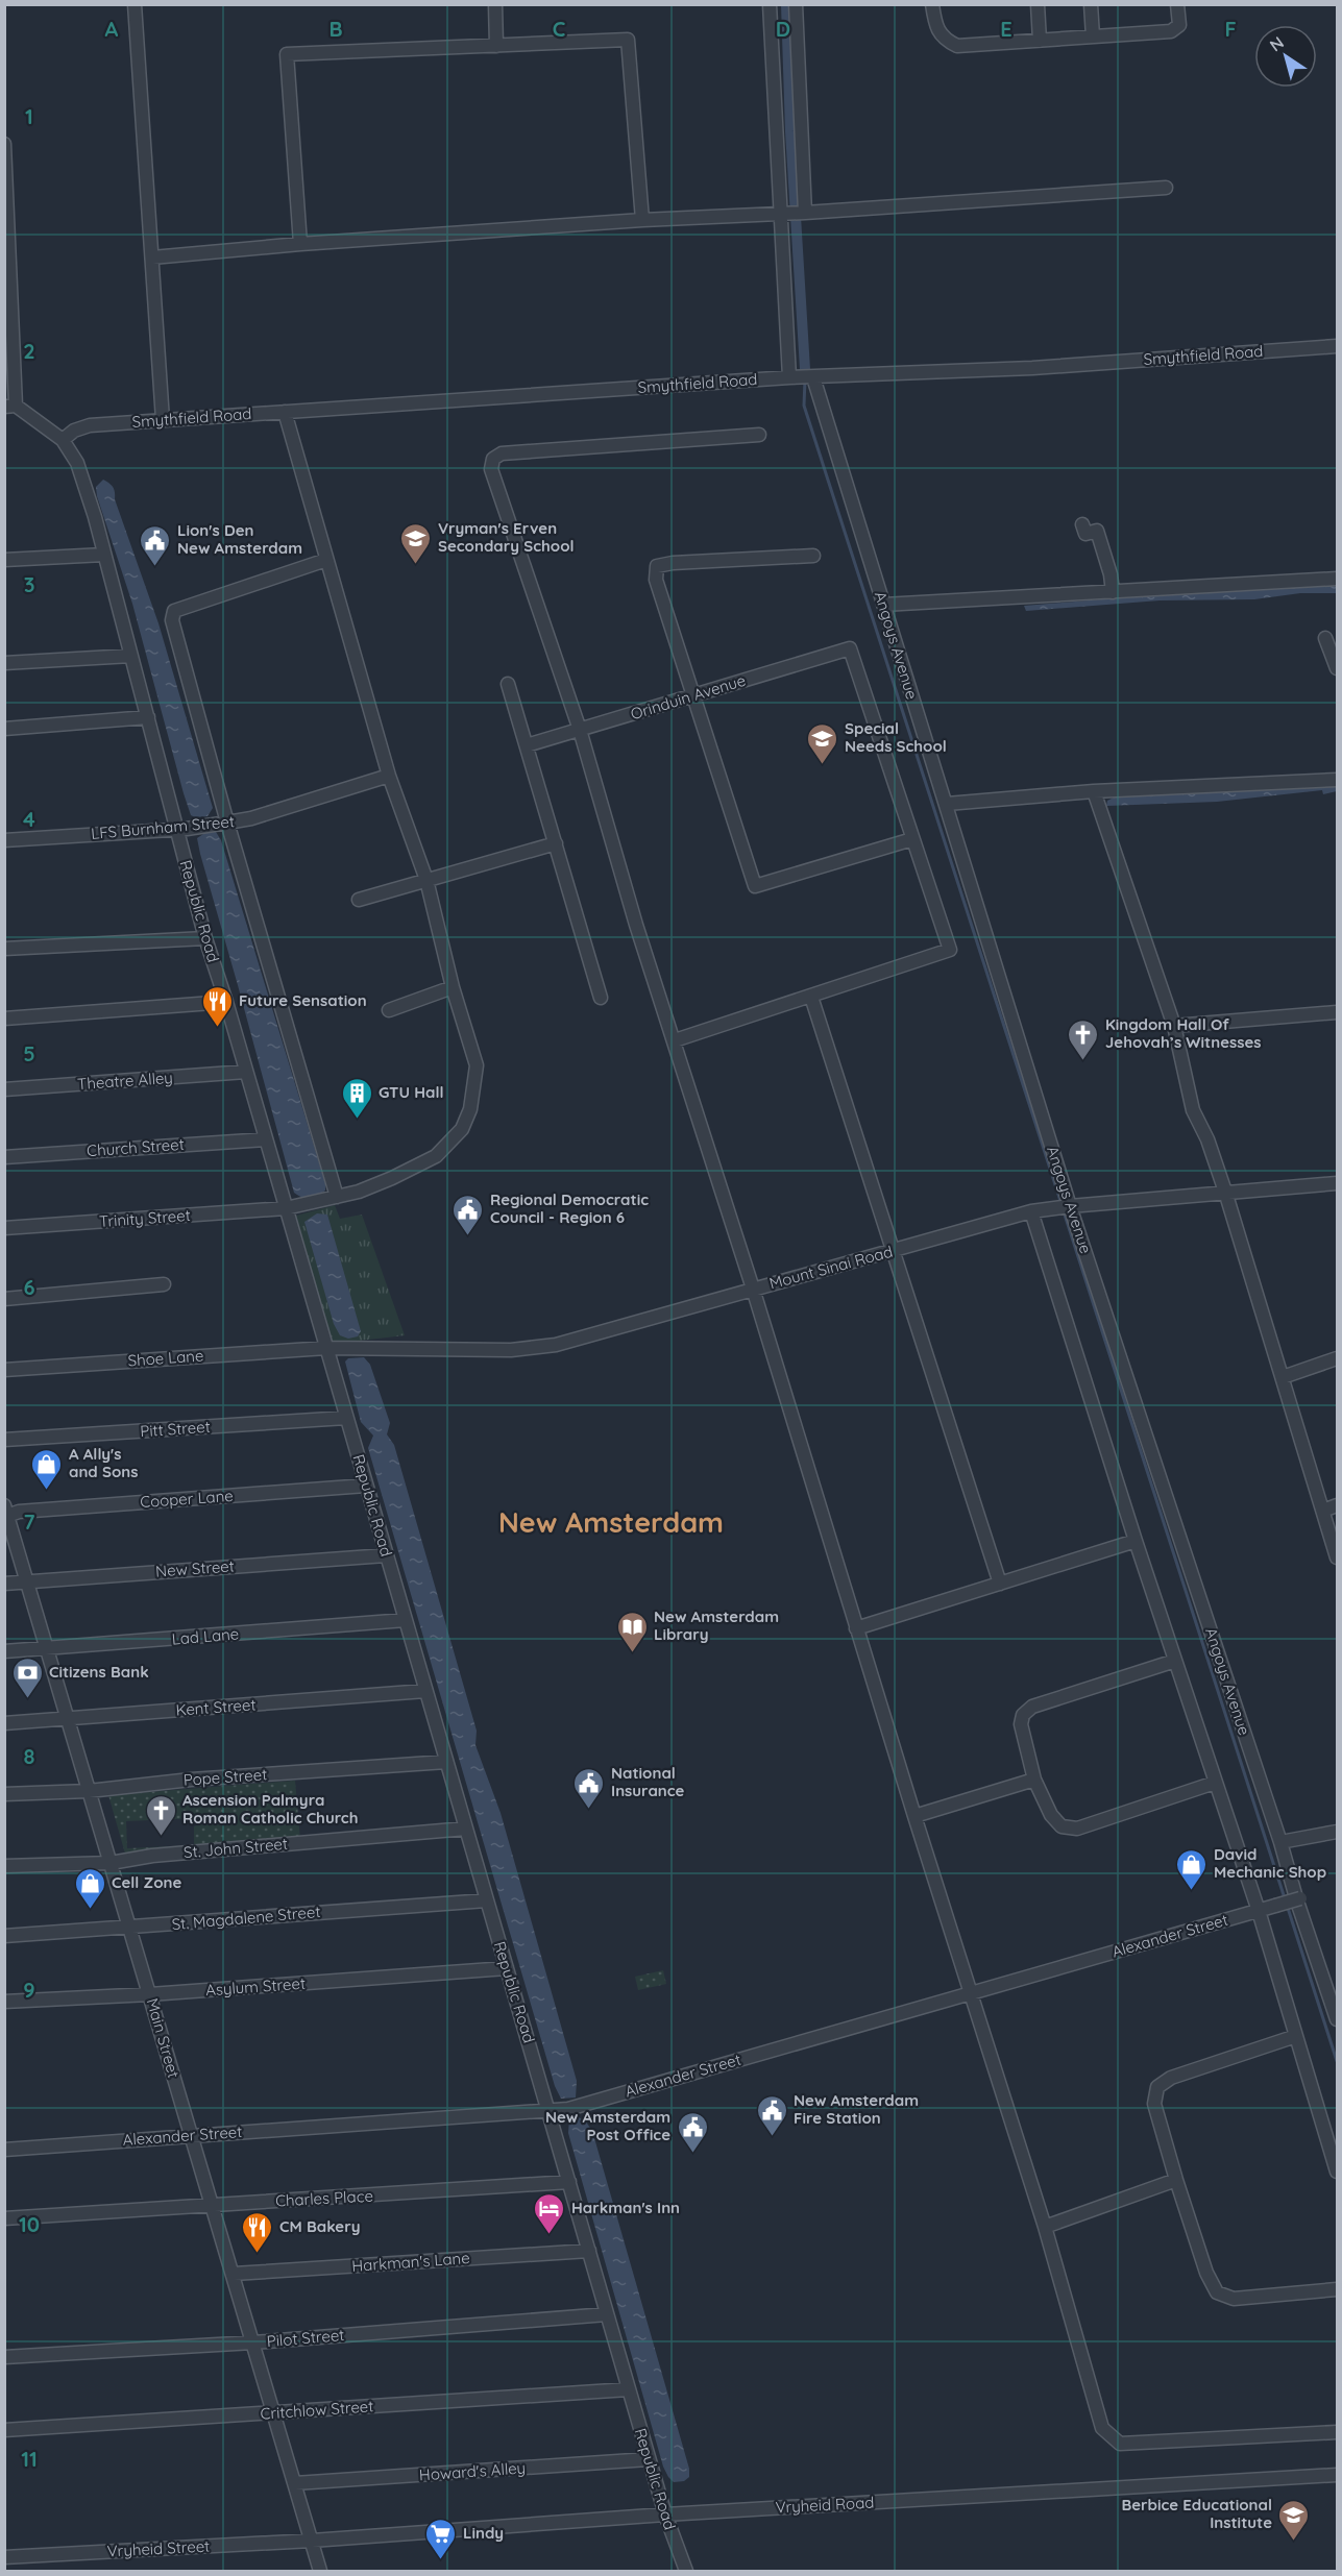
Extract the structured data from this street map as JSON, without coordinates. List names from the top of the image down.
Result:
{
  "streets": {
    "street": [
      "Smythfield Road",
      "Angoys Avenue",
      "Orinduin Avenue",
      "LFS Burnham Street",
      "Republic Road",
      "Theatre Alley",
      "Church Street",
      "Trinity Street",
      "Mount Sinai Road",
      "Shoe Lane",
      "Pitt Street",
      "Cooper Lane",
      "New Street",
      "Lad Lane",
      "Kent Street",
      "Pope Street",
      "St. John Street",
      "St. Magdalene Street",
      "Alexander Street",
      "Asylum Street",
      "Main Street",
      "Charles Place",
      "Harkman's Lane",
      "Pilot Street",
      "Critchlow Street",
      "Howard's Alley",
      "Vryheid Road",
      "Vryheid Street"
    ]
  },
  "crossings": [
    ["Smythfield Road", "Angoys Avenue"],
    ["Smythfield Road", "Republic Road"],
    ["Smythfield Road", "Trinity Street"],
    ["Angoys Avenue", "Mount Sinai Road"],
    ["Angoys Avenue", "Alexander Street"],
    ["LFS Burnham Street", "Republic Road"],
    ["LFS Burnham Street", "Trinity Street"],
    ["Republic Road", "Theatre Alley"],
    ["Republic Road", "Church Street"],
    ["Republic Road", "Trinity Street"],
    ["Republic Road", "Mount Sinai Road"],
    ["Republic Road", "Shoe Lane"],
    ["Republic Road", "Pitt Street"],
    ["Republic Road", "Cooper Lane"],
    ["Republic Road", "New Street"],
    ["Republic Road", "Lad Lane"],
    ["Republic Road", "Kent Street"],
    ["Republic Road", "Pope Street"],
    ["Republic Road", "St. John Street"],
    ["Republic Road", "St. Magdalene Street"],
    ["Republic Road", "Alexander Street"],
    ["Republic Road", "Asylum Street"],
    ["Republic Road", "Charles Place"],
    ["Republic Road", "Harkman's Lane"],
    ["Republic Road", "Pilot Street"],
    ["Republic Road", "Critchlow Street"],
    ["Republic Road", "Howard's Alley"],
    ["Republic Road", "Vryheid Road"],
    ["Mount Sinai Road", "Shoe Lane"],
    ["Cooper Lane", "Main Street"],
    ["New Street", "Main Street"],
    ["Lad Lane", "Main Street"],
    ["Kent Street", "Main Street"],
    ["Pope Street", "Main Street"],
    ["St. John Street", "Main Street"],
    ["St. Magdalene Street", "Main Street"],
    ["Alexander Street", "Main Street"],
    ["Asylum Street", "Main Street"],
    ["Main Street", "Charles Place"],
    ["Main Street", "Harkman's Lane"],
    ["Main Street", "Pilot Street"],
    ["Main Street", "Critchlow Street"],
    ["Main Street", "Howard's Alley"],
    ["Main Street", "Vryheid Road"],
    ["Main Street", "Vryheid Street"],
    ["Vryheid Road", "Vryheid Street"]
  ],
  "districts": ["New Amsterdam"],
  "places": {
    "school or university": ["Vryman's Erven Secondary School", "Special Needs School", "Berbice Educational Institute"],
    "public building": [
      "Lion's Den New Amsterdam",
      "Regional Democratic Council - Region 6",
      "National Insurance",
      "New Amsterdam Fire Station",
      "New Amsterdam Post Office"
    ],
    "restaurant": ["Future Sensation", "CM Bakery"],
    "church": ["Kingdom Hall Of Jehovah’s Witnesses", "Ascension Palmyra Roman Catholic Church"],
    "building": ["GTU Hall"],
    "shop": ["A Ally's and Sons", "David Mechanic Shop", "Cell Zone"],
    "library": ["New Amsterdam Library"],
    "bank": ["Citizens Bank"],
    "hotel": ["Harkman's Inn"],
    "supermarket": ["Lindy"]
  },
  "north": "top left",
  "grid": {
    "columns": [
      "A",
      "B",
      "C",
      "D",
      "E",
      "F"
    ],
    "rows": [
      "1",
      "2",
      "3",
      "4",
      "5",
      "6",
      "7",
      "8",
      "9",
      "10",
      "11"
    ]
  }
}
